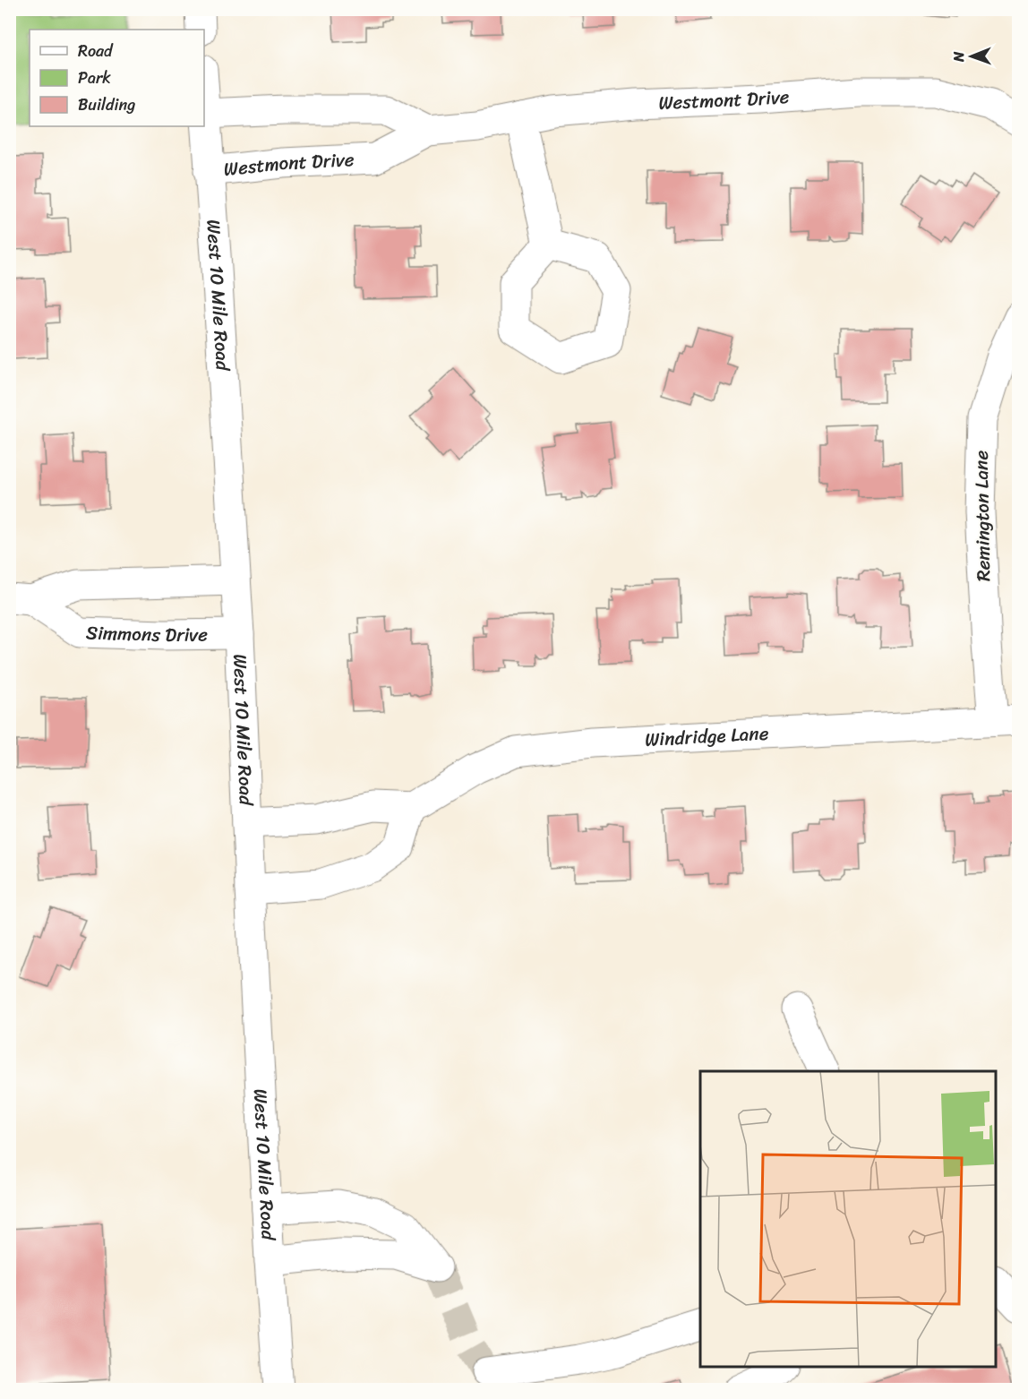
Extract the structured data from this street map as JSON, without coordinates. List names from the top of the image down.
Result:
{
  "streets": {
    "street": [
      "Westmont Drive",
      "West 10 Mile Road",
      "Remington Lane",
      "Simmons Drive",
      "Windridge Lane"
    ]
  },
  "crossings": [
    ["Westmont Drive", "West 10 Mile Road"],
    ["West 10 Mile Road", "Simmons Drive"],
    ["Remington Lane", "Windridge Lane"]
  ],
  "legend": ["Road", "Park", "Building"],
  "north": "left"
}
